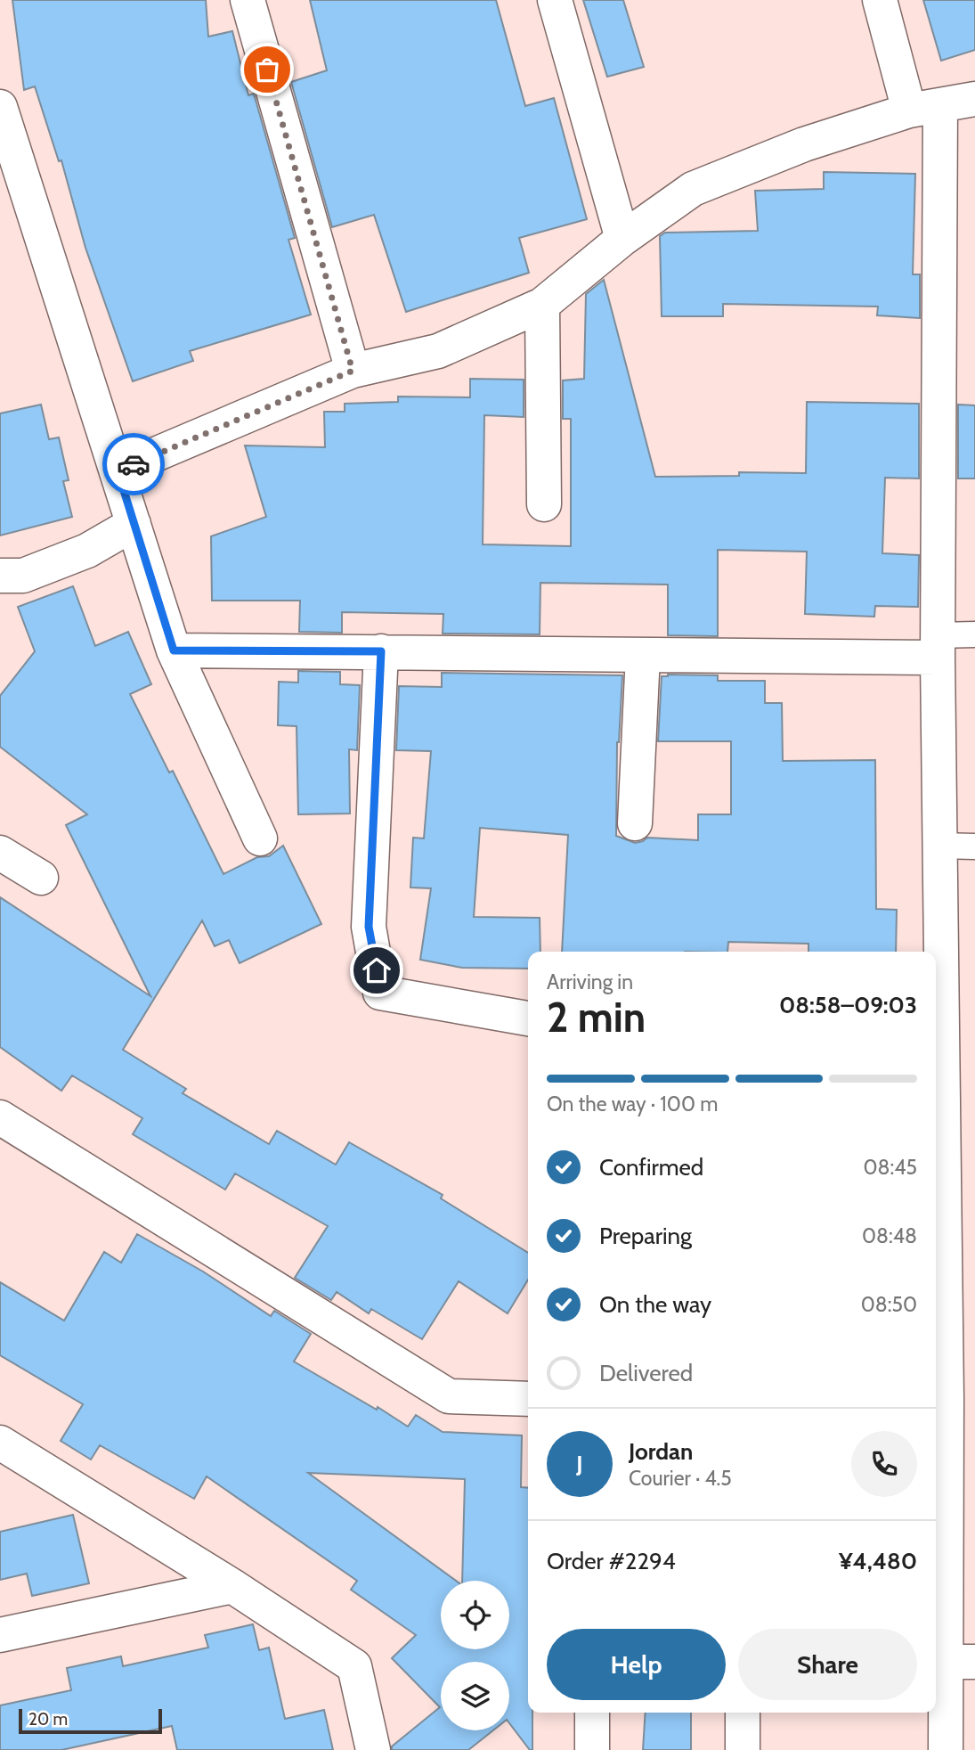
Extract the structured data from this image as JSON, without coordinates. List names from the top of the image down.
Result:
{
  "scale_bar": "20 m",
  "page": {
    "heading": ["2 min", "Arriving in", "08:58–09:03"],
    "panel": [
      "Jordan",
      "Courier · 4.5",
      "Order #2294",
      "¥4,480"
    ],
    "bar": "On the way · 100 m",
    "list": [
      ["Confirmed", "08:45"],
      ["Preparing", "08:48"],
      ["On the way", "08:50"],
      "Delivered"
    ],
    "round": "J",
    "buttons": ["Help", "Share"],
    "scale": "20 m"
  }
}
